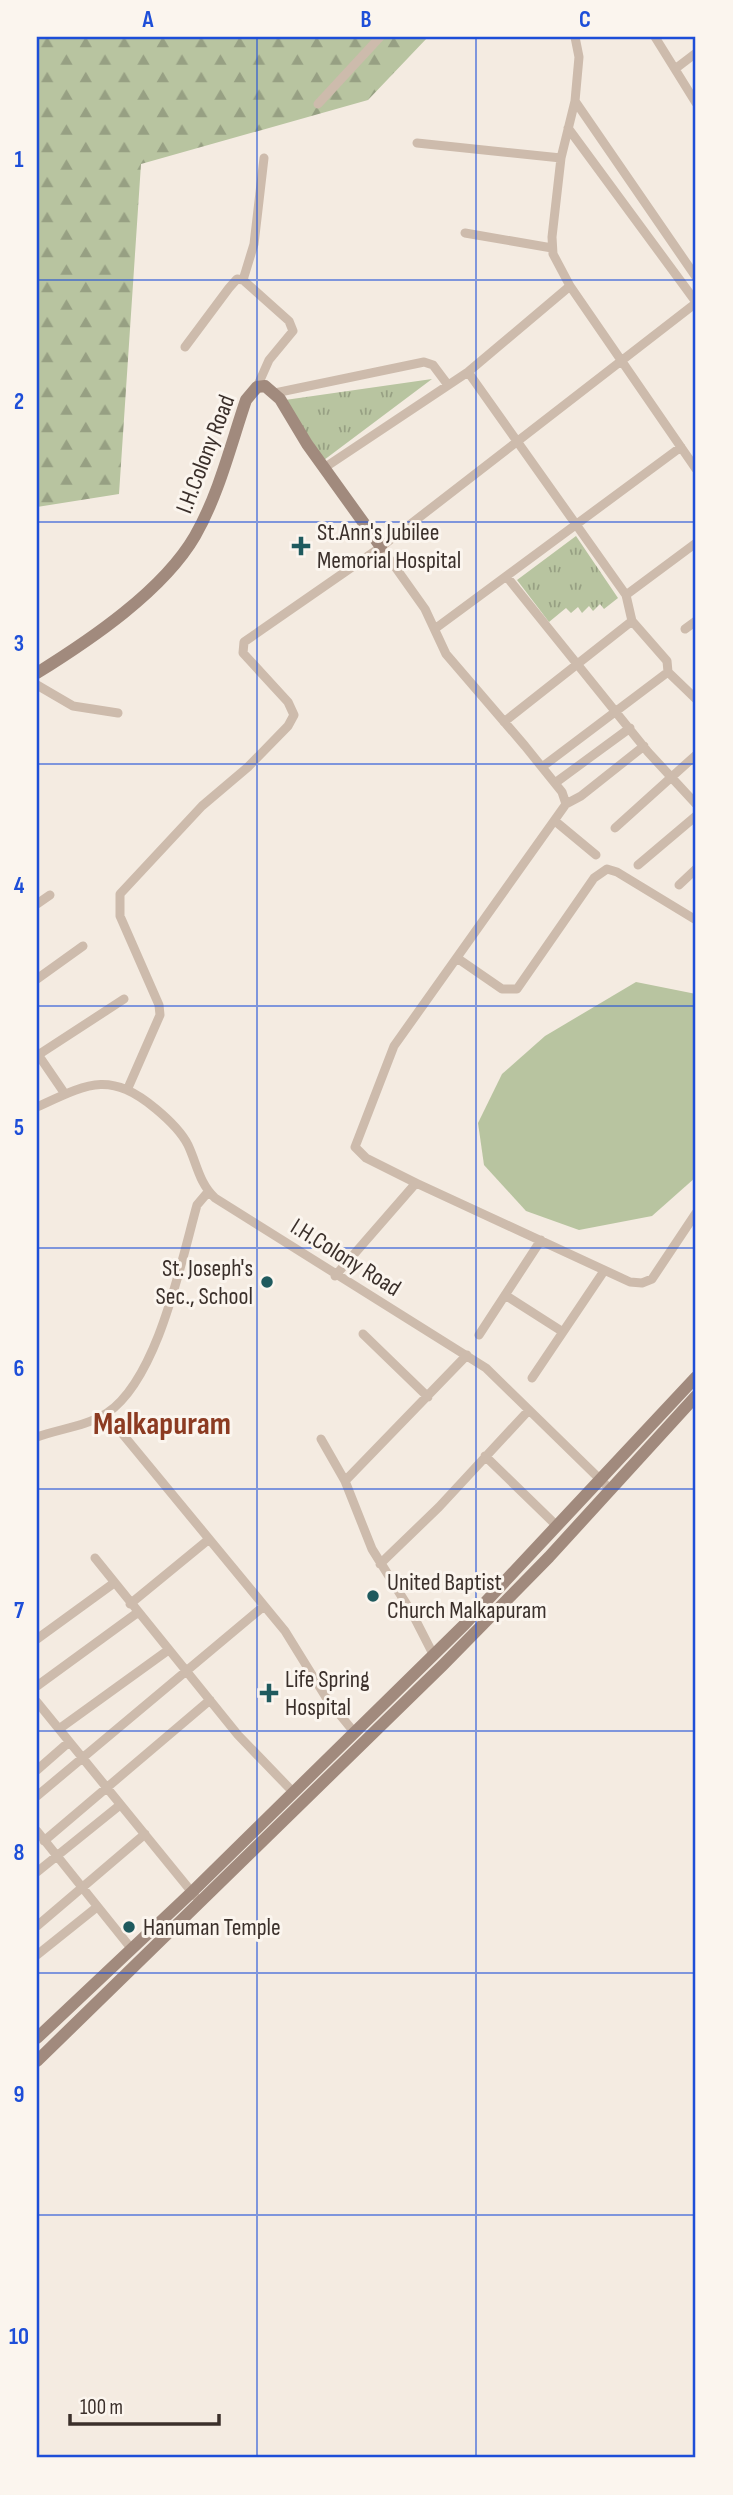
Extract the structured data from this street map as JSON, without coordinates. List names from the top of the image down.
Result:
{
  "streets": {
    "main road": ["I.H.Colony Road"]
  },
  "districts": ["Malkapuram"],
  "places": {
    "health": ["St.Ann's Jubilee Memorial Hospital", "Life Spring Hospital"],
    "other": ["St. Joseph's Sec., School", "United Baptist Church Malkapuram", "Hanuman Temple"]
  },
  "scale_bar": "100 m",
  "grid": {
    "columns": ["A", "B", "C"],
    "rows": [
      "1",
      "2",
      "3",
      "4",
      "5",
      "6",
      "7",
      "8",
      "9",
      "10"
    ]
  }
}
